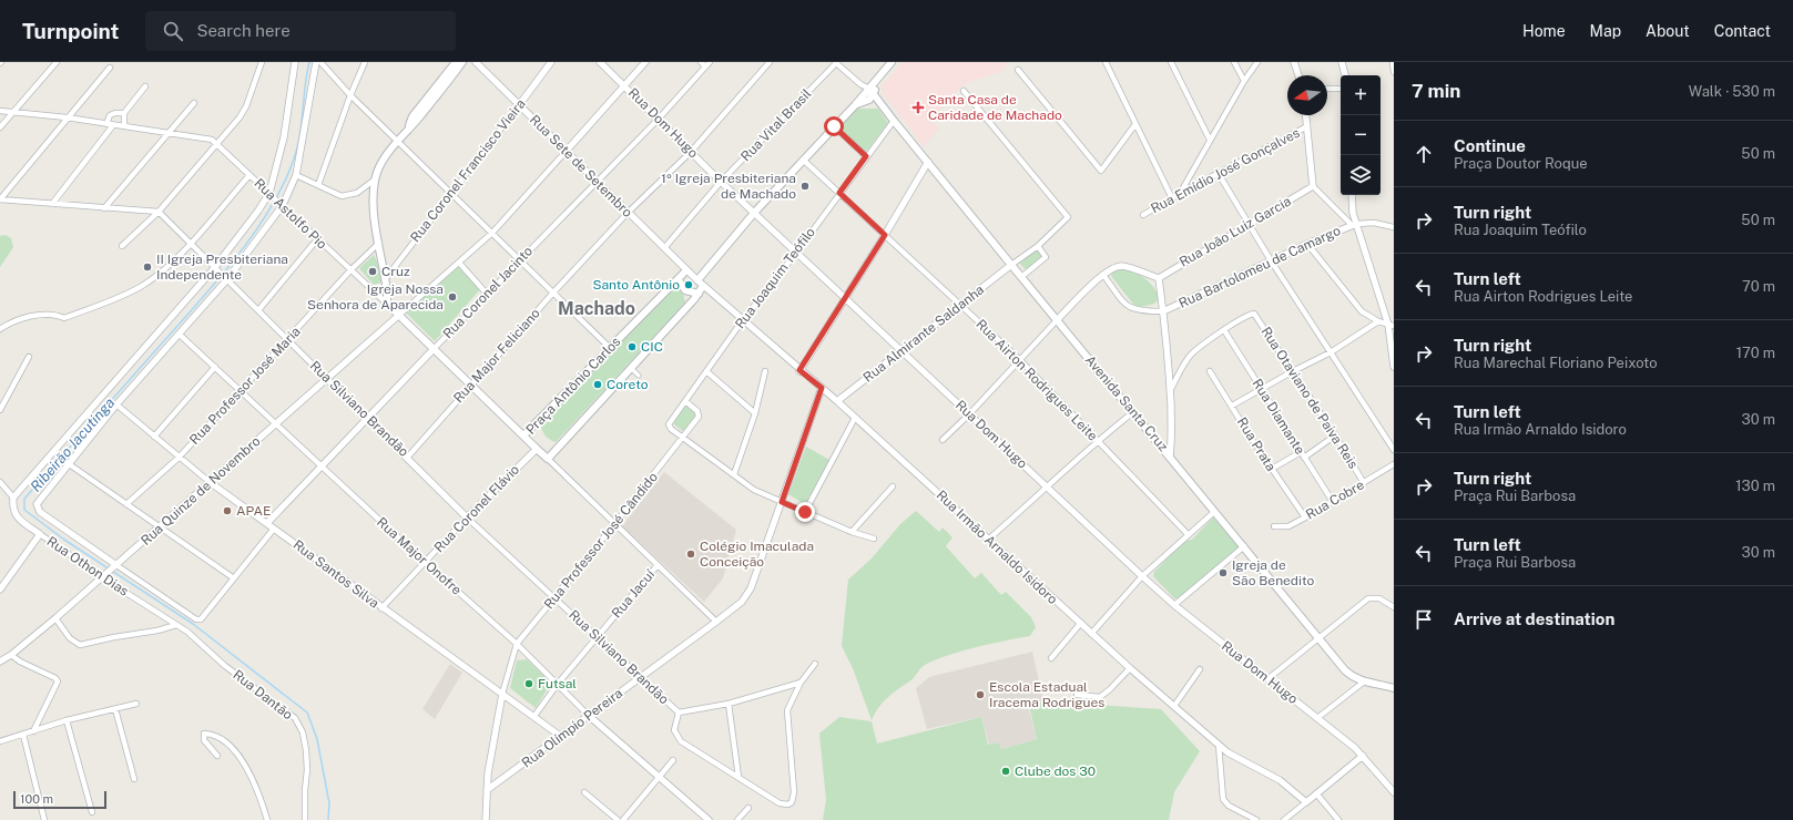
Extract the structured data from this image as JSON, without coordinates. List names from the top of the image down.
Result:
{
  "streets": {
    "main road": ["Rua Astolfo Pio", "Praça Antônio Carlos", "Avenida Santa Cruz"],
    "street": [
      "Rua Dom Hugo",
      "Rua Vital Brasil",
      "Rua Sete de Setembro",
      "Rua Coronel Francisco Vieira",
      "Rua Emídio José Gonçalves",
      "Rua João Luiz Garcia",
      "Rua Bartolomeu de Camargo",
      "Rua Joaquim Teófilo",
      "Rua Coronel Jacinto",
      "Rua Almirante Saldanha",
      "Rua Major Feliciano",
      "Rua Airton Rodrigues Leite",
      "Rua Professor José Maria",
      "Rua Otaviano de Paiva Reis",
      "Rua Silviano Brandão",
      "Rua Diamante",
      "Rua Prata",
      "Rua Quinze de Novembro",
      "Rua Cobre",
      "Rua Coronel Flávio",
      "Rua Professor José Cândido",
      "Rua Irmão Arnaldo Isidoro",
      "Rua Major Onofre",
      "Rua Othon Dias",
      "Rua Santos Silva",
      "Rua Jacuí",
      "Rua Dantão",
      "Rua Olímpio Pereira"
    ]
  },
  "crossings": [
    ["Rua Dom Hugo", "Rua Vital Brasil"],
    ["Rua Dom Hugo", "Rua Joaquim Teófilo"],
    ["Rua Dom Hugo", "Rua Coronel Jacinto"],
    ["Rua Dom Hugo", "Rua Almirante Saldanha"],
    ["Rua Dom Hugo", "Rua Major Feliciano"],
    ["Rua Vital Brasil", "Rua Sete de Setembro"],
    ["Rua Sete de Setembro", "Rua Coronel Francisco Vieira"],
    ["Rua Sete de Setembro", "Rua Coronel Jacinto"],
    ["Rua Sete de Setembro", "Rua Major Feliciano"],
    ["Rua Sete de Setembro", "Praça Antônio Carlos"],
    ["Rua Astolfo Pio", "Rua Coronel Jacinto"],
    ["Rua Astolfo Pio", "Rua Major Feliciano"],
    ["Rua Astolfo Pio", "Rua Professor José Maria"],
    ["Rua Astolfo Pio", "Praça Antônio Carlos"],
    ["Rua Astolfo Pio", "Rua Quinze de Novembro"],
    ["Rua Joaquim Teófilo", "Rua Airton Rodrigues Leite"],
    ["Rua Joaquim Teófilo", "Avenida Santa Cruz"],
    ["Rua Joaquim Teófilo", "Rua Professor José Cândido"],
    ["Rua Joaquim Teófilo", "Rua Irmão Arnaldo Isidoro"],
    ["Rua Coronel Jacinto", "Rua Silviano Brandão"],
    ["Rua Coronel Jacinto", "Rua Major Onofre"],
    ["Rua Coronel Jacinto", "Rua Santos Silva"],
    ["Rua Almirante Saldanha", "Rua Airton Rodrigues Leite"],
    ["Rua Almirante Saldanha", "Avenida Santa Cruz"],
    ["Rua Almirante Saldanha", "Rua Irmão Arnaldo Isidoro"],
    ["Rua Major Feliciano", "Rua Silviano Brandão"],
    ["Rua Professor José Maria", "Rua Silviano Brandão"],
    ["Rua Professor José Maria", "Rua Major Onofre"],
    ["Rua Professor José Maria", "Rua Santos Silva"],
    ["Praça Antônio Carlos", "Rua Coronel Flávio"],
    ["Rua Otaviano de Paiva Reis", "Rua Diamante"],
    ["Rua Otaviano de Paiva Reis", "Rua Cobre"],
    ["Rua Silviano Brandão", "Rua Quinze de Novembro"],
    ["Rua Silviano Brandão", "Rua Coronel Flávio"],
    ["Rua Silviano Brandão", "Rua Professor José Cândido"],
    ["Rua Silviano Brandão", "Rua Jacuí"],
    ["Rua Silviano Brandão", "Rua Olímpio Pereira"],
    ["Rua Diamante", "Rua Cobre"],
    ["Rua Prata", "Rua Cobre"],
    ["Rua Quinze de Novembro", "Rua Major Onofre"],
    ["Rua Quinze de Novembro", "Rua Othon Dias"],
    ["Rua Quinze de Novembro", "Rua Santos Silva"],
    ["Rua Coronel Flávio", "Rua Major Onofre"],
    ["Rua Coronel Flávio", "Rua Santos Silva"],
    ["Rua Professor José Cândido", "Rua Major Onofre"],
    ["Rua Irmão Arnaldo Isidoro", "Rua Olímpio Pereira"],
    ["Rua Major Onofre", "Rua Jacuí"],
    ["Rua Major Onofre", "Rua Olímpio Pereira"],
    ["Rua Othon Dias", "Rua Dantão"],
    ["Rua Santos Silva", "Rua Jacuí"],
    ["Rua Santos Silva", "Rua Olímpio Pereira"]
  ],
  "districts": ["Machado"],
  "water": ["Ribeirão Jacutinga"],
  "places": {
    "health": ["Santa Casa de Caridade de Machado"],
    "other": [
      "1º Igreja Presbiteriana de Machado",
      "II Igreja Presbiteriana Independente",
      "Cruz",
      "Santo Antônio",
      "Igreja Nossa Senhora de Aparecida",
      "CIC",
      "Coreto",
      "APAE",
      "Colégio Imaculada Conceição",
      "Igreja de São Benedito",
      "Futsal",
      "Escola Estadual Iracema Rodrigues",
      "Clube dos 30"
    ]
  },
  "scale_bar": "100 m",
  "north": "left",
  "page": {
    "header": "Turnpoint",
    "search": "Search here",
    "nav": [
      "Home",
      "Map",
      "About",
      "Contact"
    ],
    "heading": ["7 min", "Walk · 530 m"],
    "map_buttons": ["+", "−"],
    "list": [
      ["Continue", "Praça Doutor Roque", "50 m"],
      ["Turn right", "Rua Joaquim Teófilo", "50 m"],
      ["Turn left", "Rua Airton Rodrigues Leite", "70 m"],
      ["Turn right", "Rua Marechal Floriano Peixoto", "170 m"],
      ["Turn left", "Rua Irmão Arnaldo Isidoro", "30 m"],
      ["Turn right", "Praça Rui Barbosa", "130 m"],
      ["Turn left", "Praça Rui Barbosa", "30 m"],
      "Arrive at destination"
    ],
    "scale": "100 m"
  }
}
